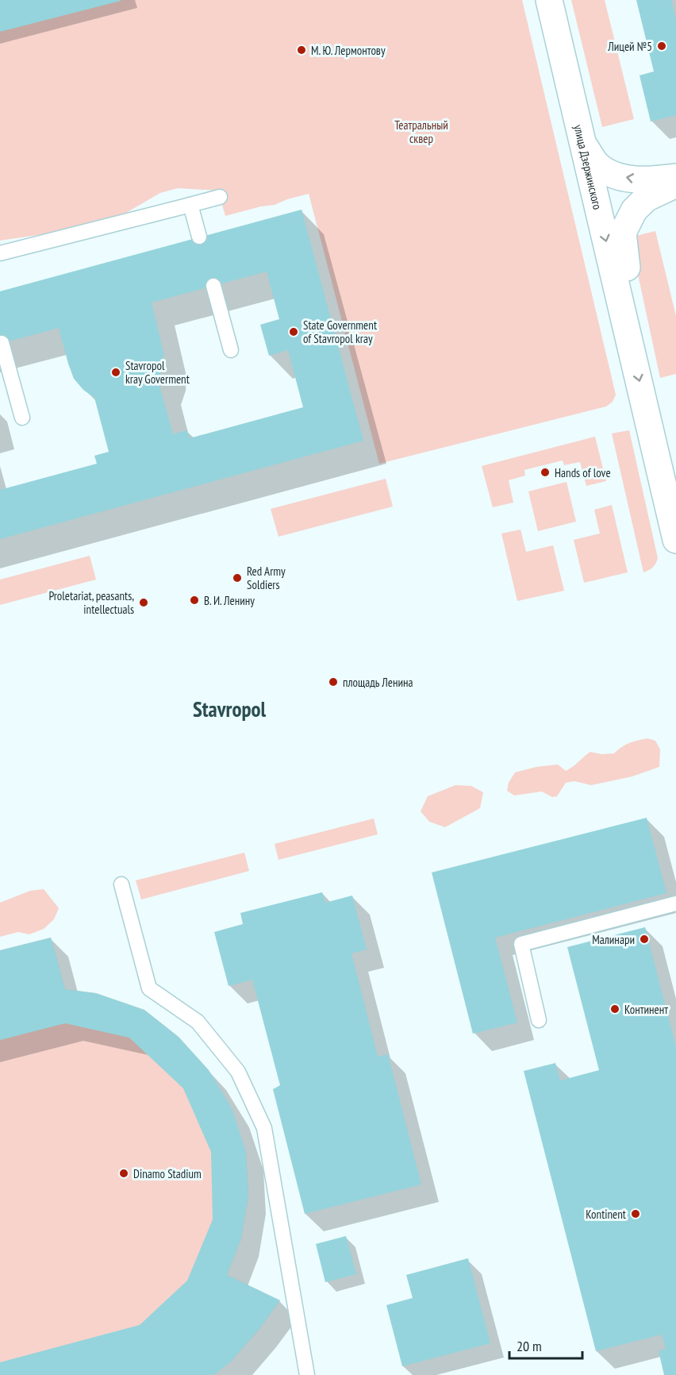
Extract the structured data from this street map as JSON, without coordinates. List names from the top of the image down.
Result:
{
  "streets": {
    "main road": ["улица Дзержинского"]
  },
  "one_way": ["улица Дзержинского"],
  "districts": ["Stavropol"],
  "parks": ["Театральный сквер"],
  "places": [
    "Лицей №5",
    "М. Ю. Лермонтову",
    "State Government of Stavropol kray",
    "Stavropol kray Goverment",
    "Hands of love",
    "Red Army Soldiers",
    "В. И. Ленину",
    "Proletariat, peasants, intellectuals",
    "площадь Ленина",
    "Малинари",
    "Континент",
    "Dinamo Stadium",
    "Kontinent"
  ],
  "scale_bar": "20 m"
}
